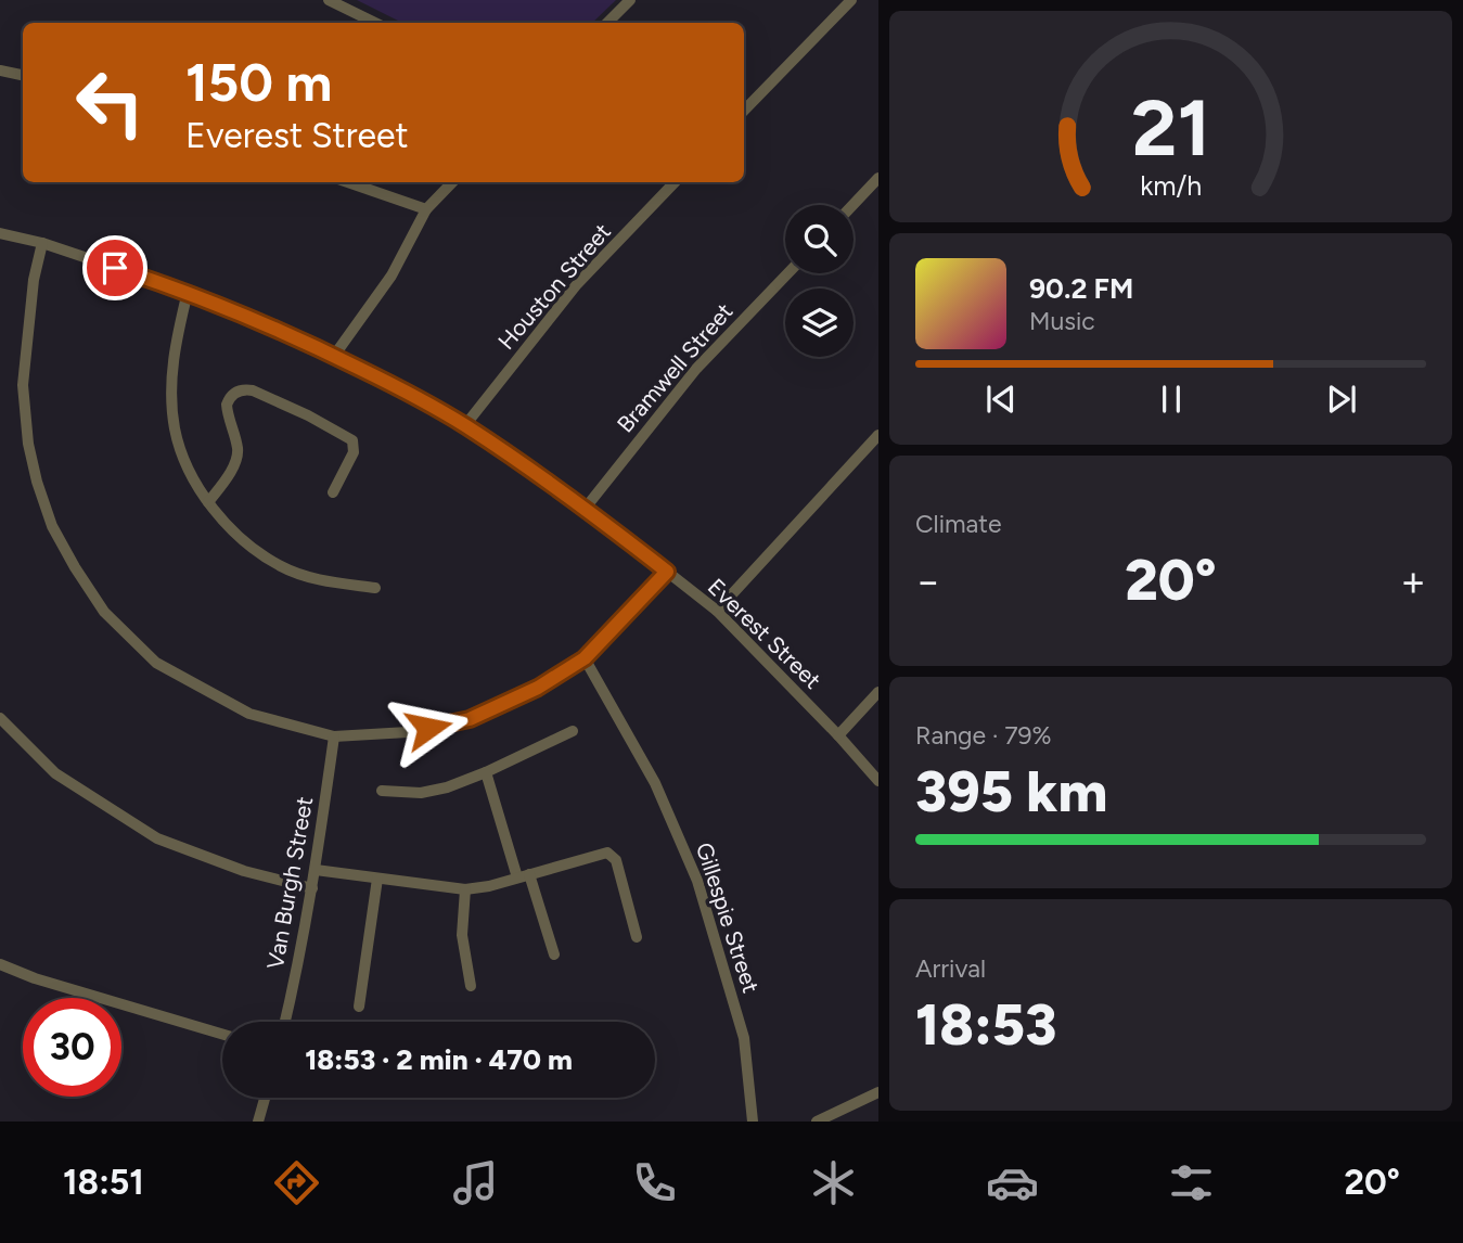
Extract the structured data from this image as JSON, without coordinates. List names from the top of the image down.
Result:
{
  "streets": {
    "street": [
      "Houston Street",
      "Bramwell Street",
      "Everest Street",
      "Van Burgh Street",
      "Gillespie Street"
    ]
  },
  "crossings": [
    ["Houston Street", "Everest Street"],
    ["Bramwell Street", "Everest Street"]
  ],
  "page": {
    "turn": ["150 m", "Everest Street"],
    "song": ["90.2 FM", "Music"],
    "tile": [
      "Climate",
      ["Range · 79%", "395 km"],
      ["Arrival", "18:53"]
    ],
    "heat": ["−", "20°", "+"],
    "limit": "30",
    "trip": "18:53 · 2 min · 470 m",
    "tabs": ["18:51", "20°"],
    "gauge": ["21", "km/h"]
  }
}
